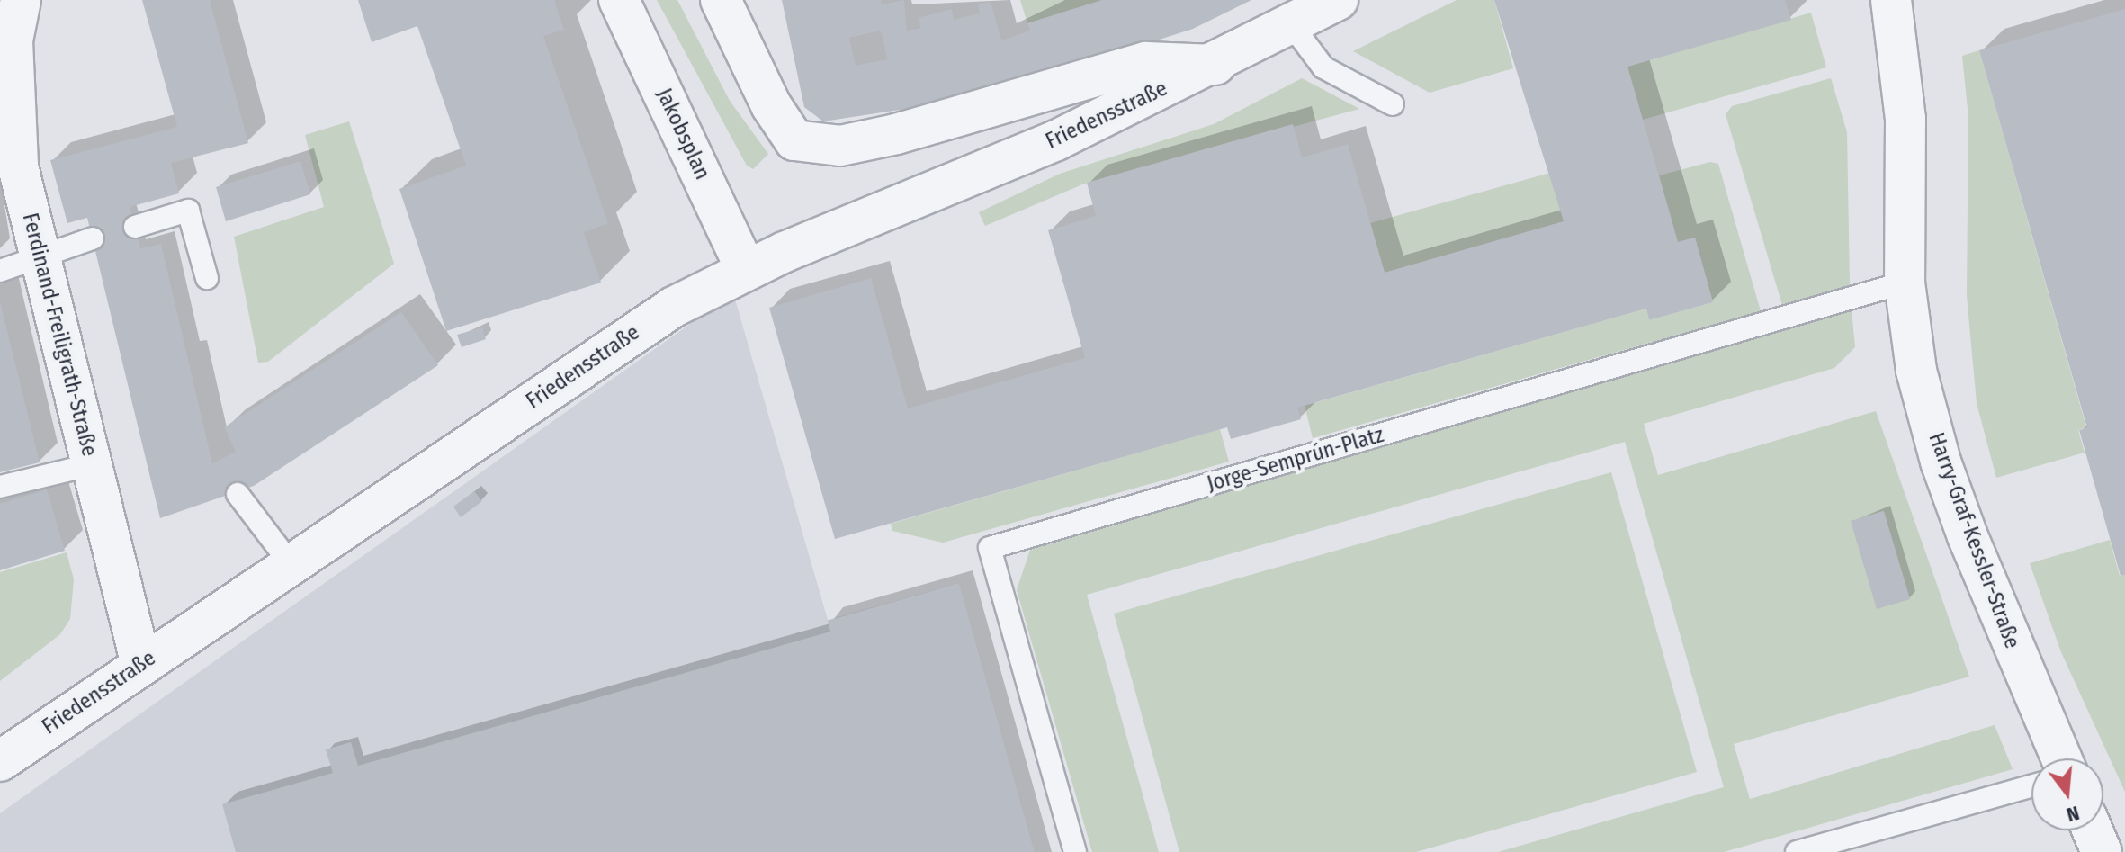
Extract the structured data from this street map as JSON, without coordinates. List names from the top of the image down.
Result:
{
  "streets": {
    "street": [
      "Friedensstraße",
      "Jakobsplan",
      "Ferdinand-Freiligrath-Straße",
      "Harry-Graf-Kessler-Straße"
    ],
    "lane": ["Jorge-Semprún-Platz"]
  },
  "crossings": [
    ["Friedensstraße", "Jakobsplan"],
    ["Friedensstraße", "Ferdinand-Freiligrath-Straße"],
    ["Jorge-Semprún-Platz", "Harry-Graf-Kessler-Straße"]
  ],
  "north": "bottom"
}
